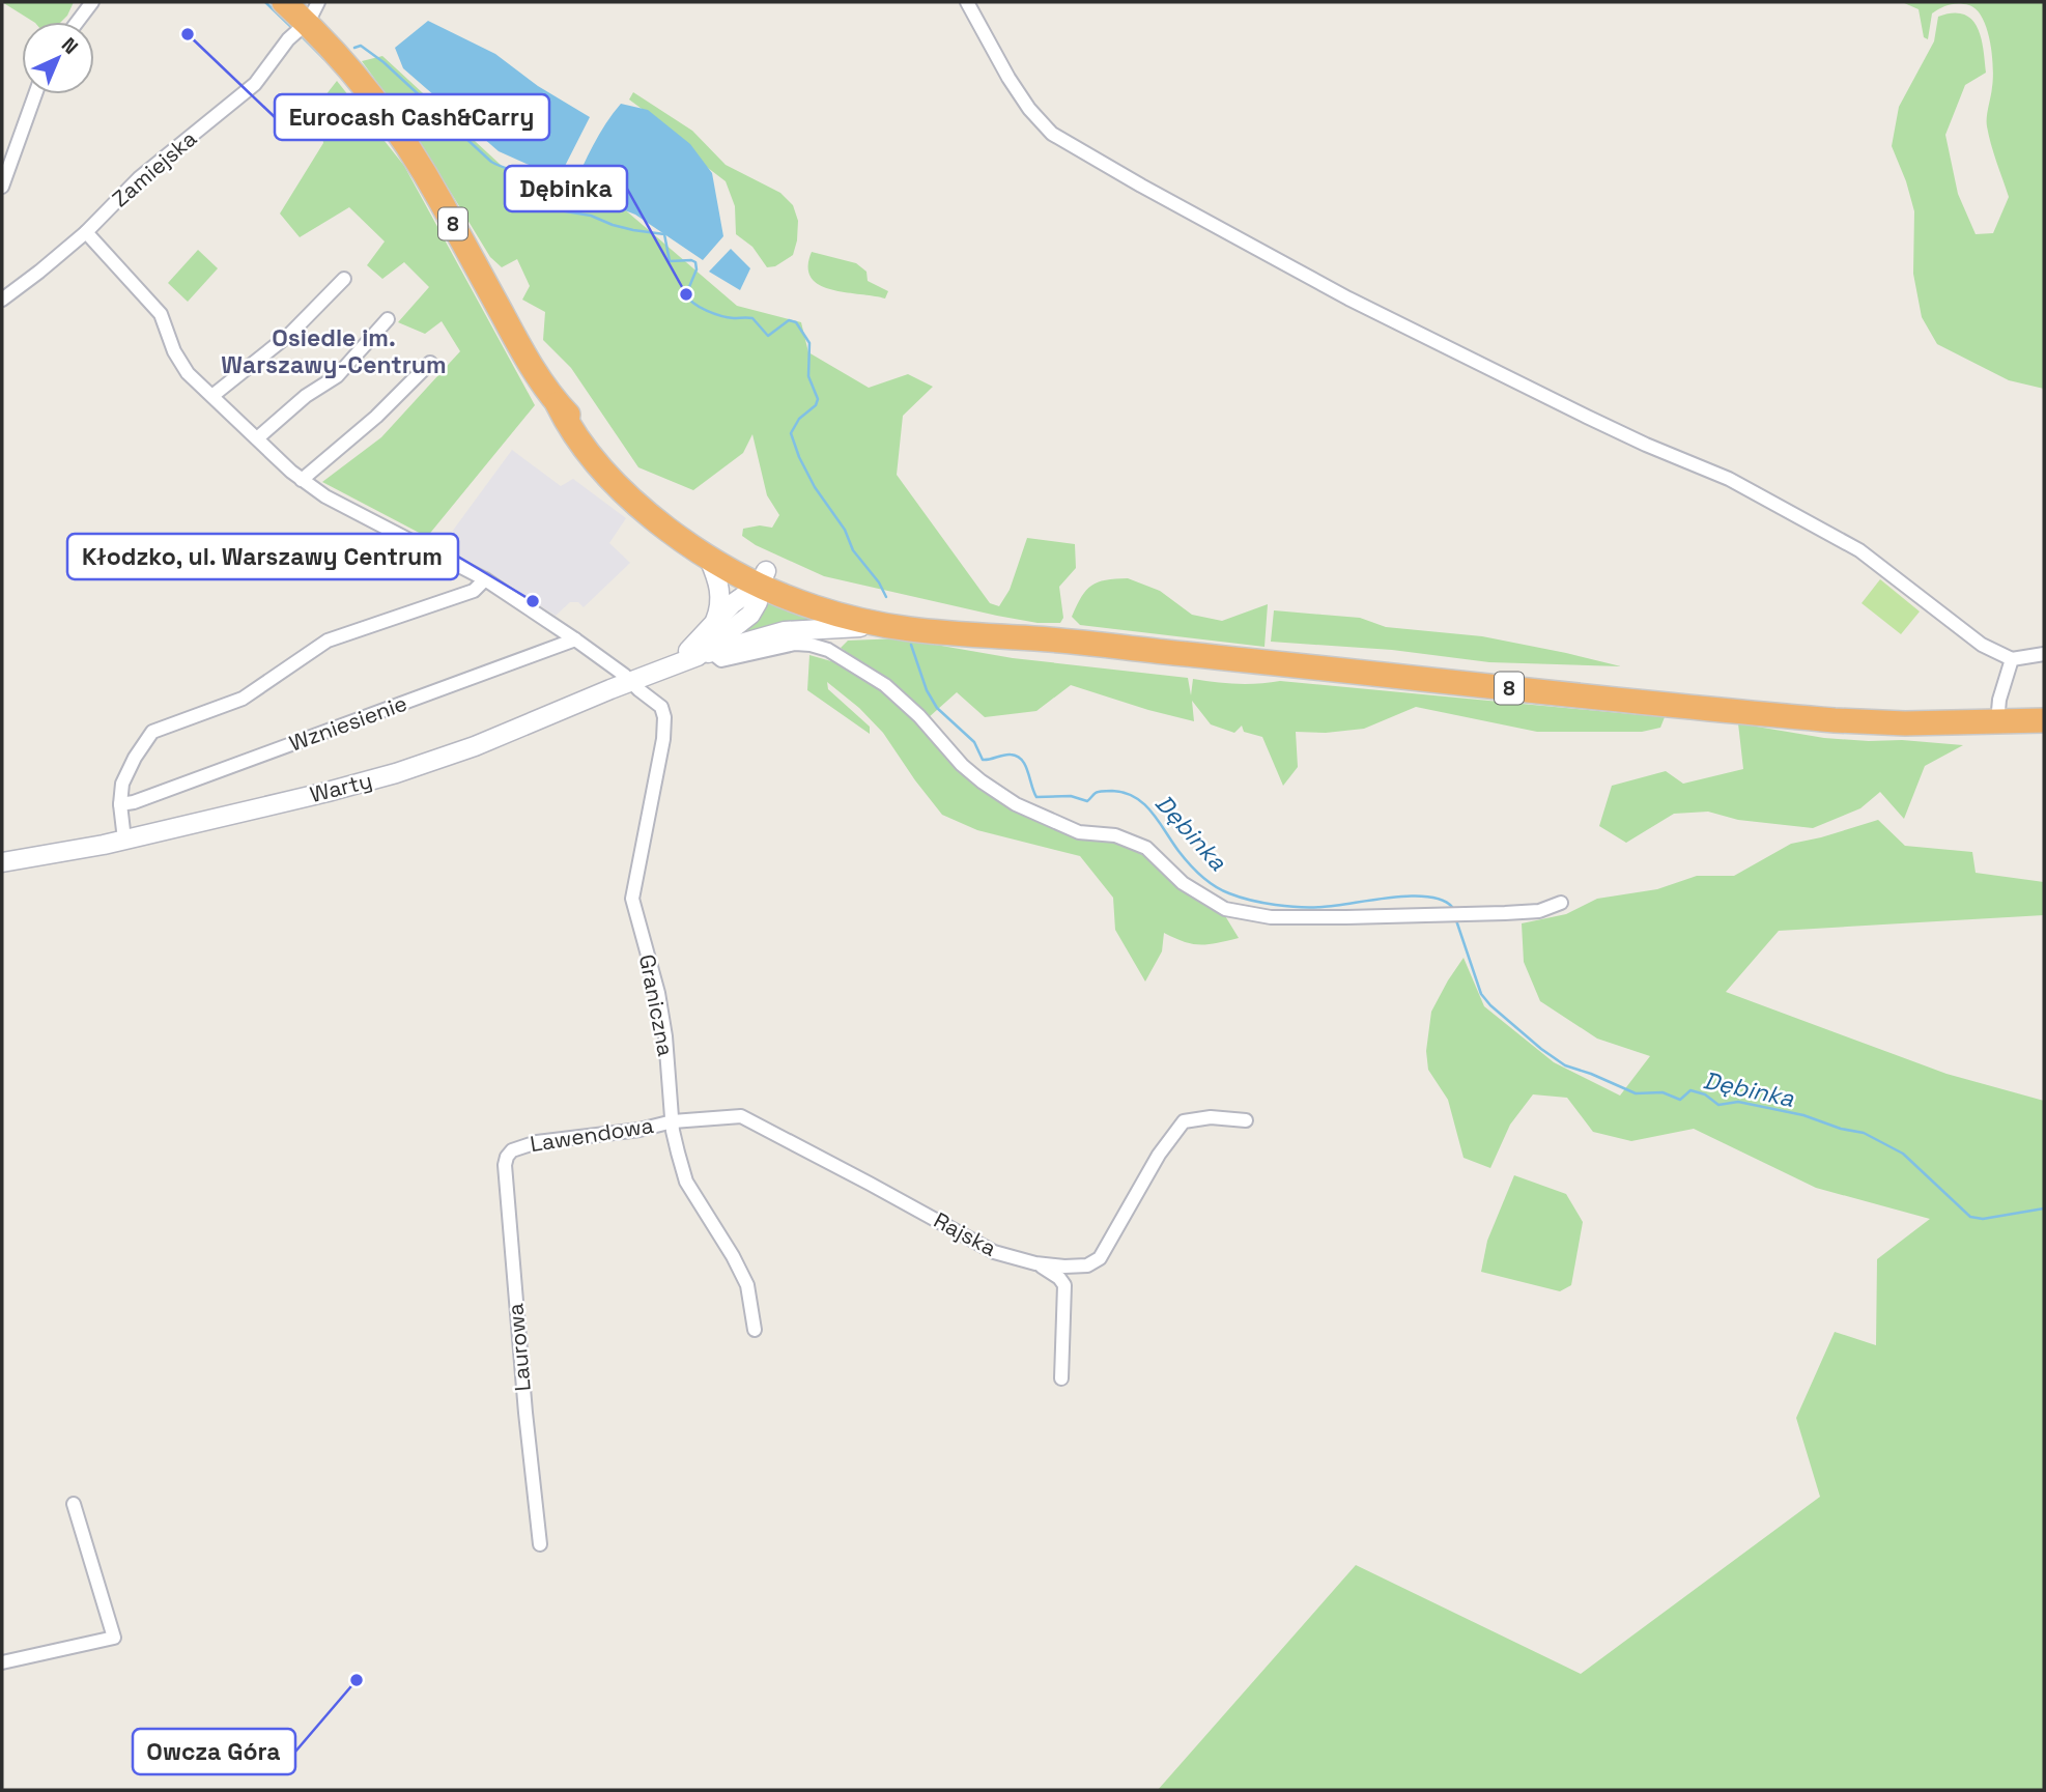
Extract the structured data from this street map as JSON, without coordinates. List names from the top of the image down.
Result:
{
  "streets": {
    "highway": ["8"],
    "main road": ["Warty"],
    "street": [
      "Zamiejska",
      "Wzniesienie",
      "Graniczna",
      "Lawendowa",
      "Rajska",
      "Laurowa"
    ]
  },
  "crossings": [
    ["8", "Warty"],
    ["Warty", "Graniczna"],
    ["Graniczna", "Lawendowa"],
    ["Graniczna", "Rajska"],
    ["Lawendowa", "Rajska"],
    ["Lawendowa", "Laurowa"]
  ],
  "districts": ["Osiedle im. Warszawy-Centrum"],
  "water": ["Dębinka"],
  "places": [
    "Eurocash Cash&Carry",
    "Dębinka",
    "Kłodzko, ul. Warszawy Centrum",
    "Owcza Góra"
  ],
  "north": "top right"
}
